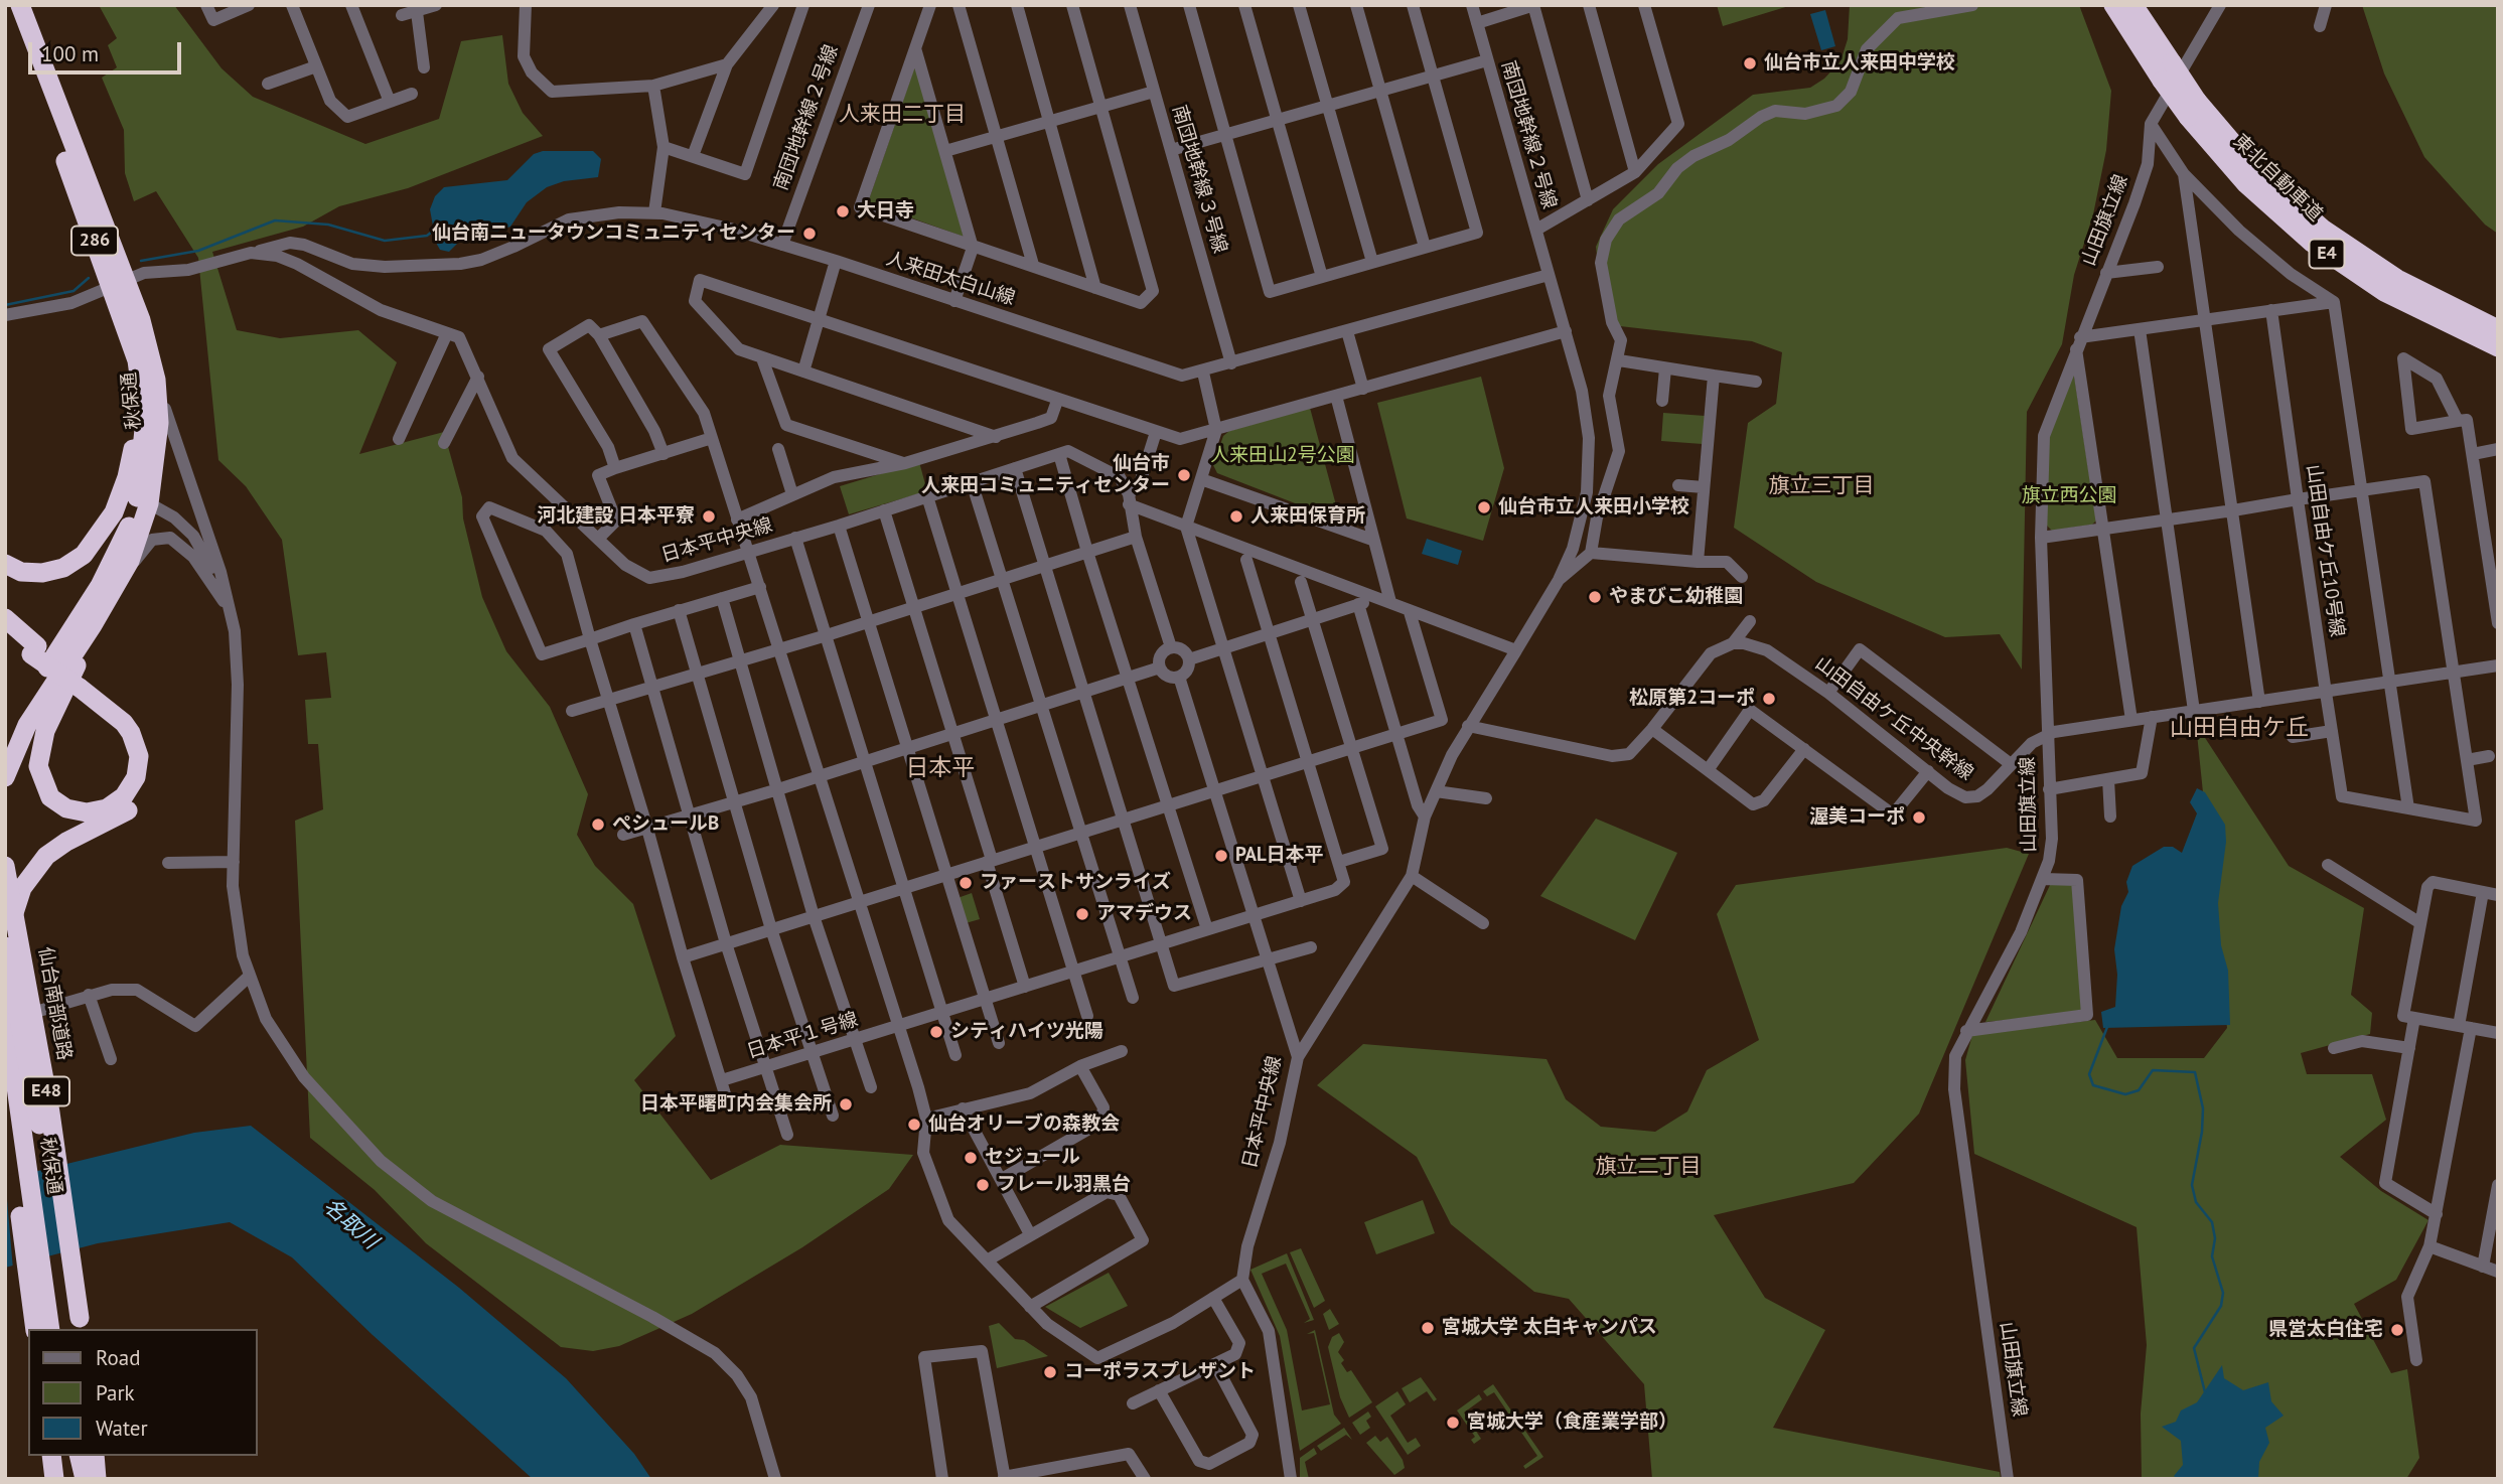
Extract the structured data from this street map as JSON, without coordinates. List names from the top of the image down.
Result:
{
  "streets": {
    "highway": [
      "東北自動車道",
      "286",
      "E4",
      "秋保通",
      "仙台南部道路",
      "E48"
    ],
    "street": [
      "南団地幹線２号線",
      "南団地幹線３号線",
      "山田旗立線",
      "人来田太白山線",
      "日本平中央線",
      "山田自由ケ丘10号線",
      "山田自由ケ丘中央幹線",
      "日本平１号線"
    ]
  },
  "crossings": [
    ["南団地幹線２号線", "人来田太白山線"],
    ["南団地幹線３号線", "人来田太白山線"],
    ["山田旗立線", "山田自由ケ丘中央幹線"],
    ["人来田太白山線", "日本平中央線"],
    ["秋保通", "日本平中央線"],
    ["日本平中央線", "日本平１号線"],
    ["山田自由ケ丘10号線", "山田自由ケ丘中央幹線"]
  ],
  "districts": [
    "人来田二丁目",
    "旗立三丁目",
    "山田自由ケ丘",
    "日本平",
    "旗立二丁目"
  ],
  "water": ["名取川"],
  "parks": ["人来田山2号公園", "旗立西公園"],
  "places": [
    "仙台市立人来田中学校",
    "大日寺",
    "仙台南ニュータウンコミュニティセンター",
    "仙台市 人来田コミュニティセンター",
    "仙台市立人来田小学校",
    "河北建設 日本平寮",
    "人来田保育所",
    "やまびこ幼稚園",
    "松原第2コーポ",
    "渥美コーポ",
    "ぺシュールB",
    "PAL日本平",
    "ファーストサンライズ",
    "アマデウス",
    "シティハイツ光陽",
    "日本平曙町内会集会所",
    "仙台オリーブの森教会",
    "セジュール",
    "フレール羽黒台",
    "宮城大学 太白キャンパス",
    "県営太白住宅",
    "コーポラスプレザント",
    "宮城大学（食産業学部）"
  ],
  "legend": ["Road", "Park", "Water"],
  "scale_bar": "100 m"
}
